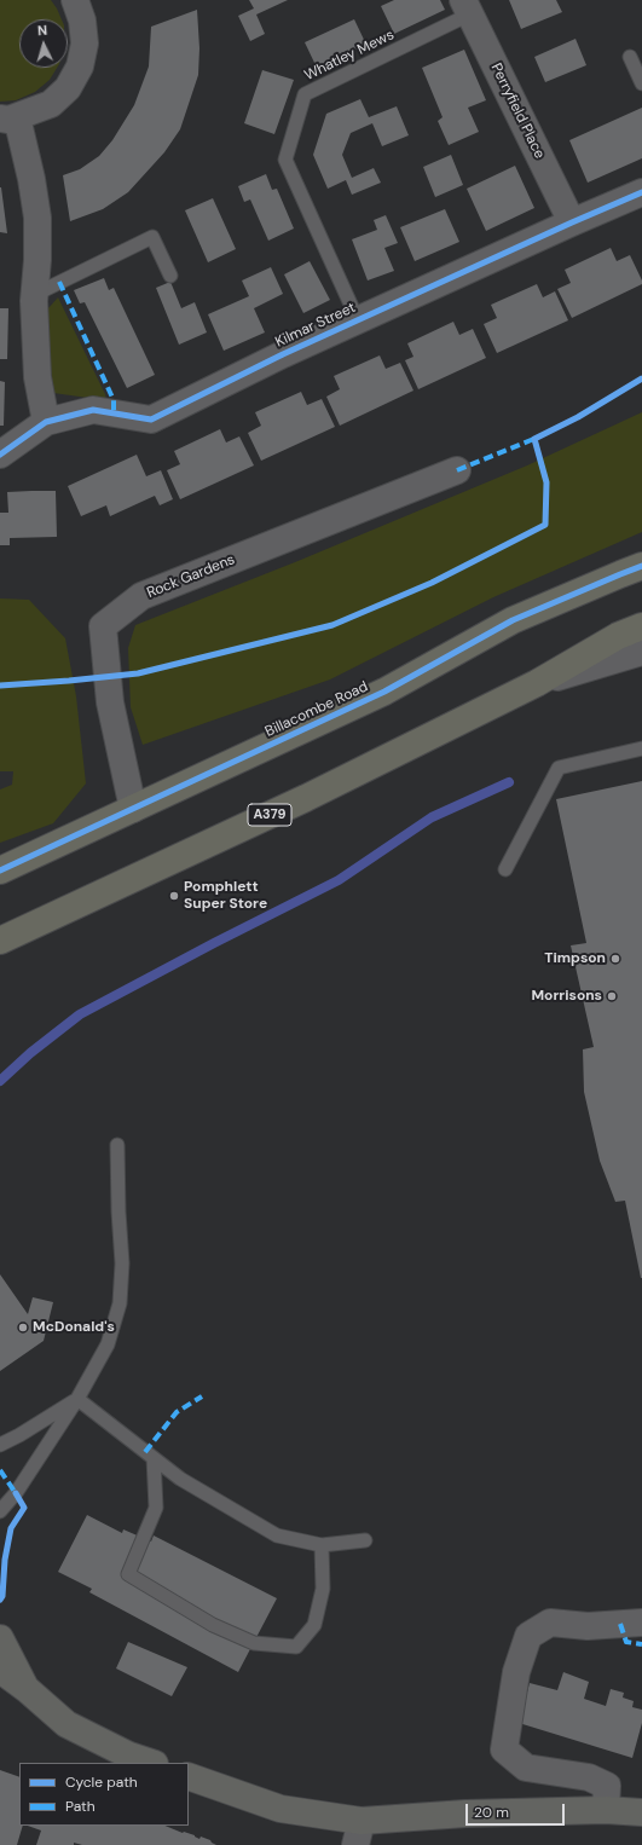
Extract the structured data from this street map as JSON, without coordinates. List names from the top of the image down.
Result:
{
  "streets": {
    "main road": ["Billacombe Road", "A379"],
    "street": ["Perryfield Place", "Kilmar Street", "Rock Gardens"],
    "lane": ["Whatley Mews"]
  },
  "crossings": [
    ["Whatley Mews", "Perryfield Place"],
    ["Whatley Mews", "Kilmar Street"],
    ["Perryfield Place", "Kilmar Street"],
    ["Rock Gardens", "Billacombe Road"]
  ],
  "places": [
    "Pomphlett Super Store",
    "Timpson",
    "Morrisons",
    "McDonald's"
  ],
  "legend": ["Cycle path", "Path"],
  "scale_bar": "20 m",
  "north": "top"
}
